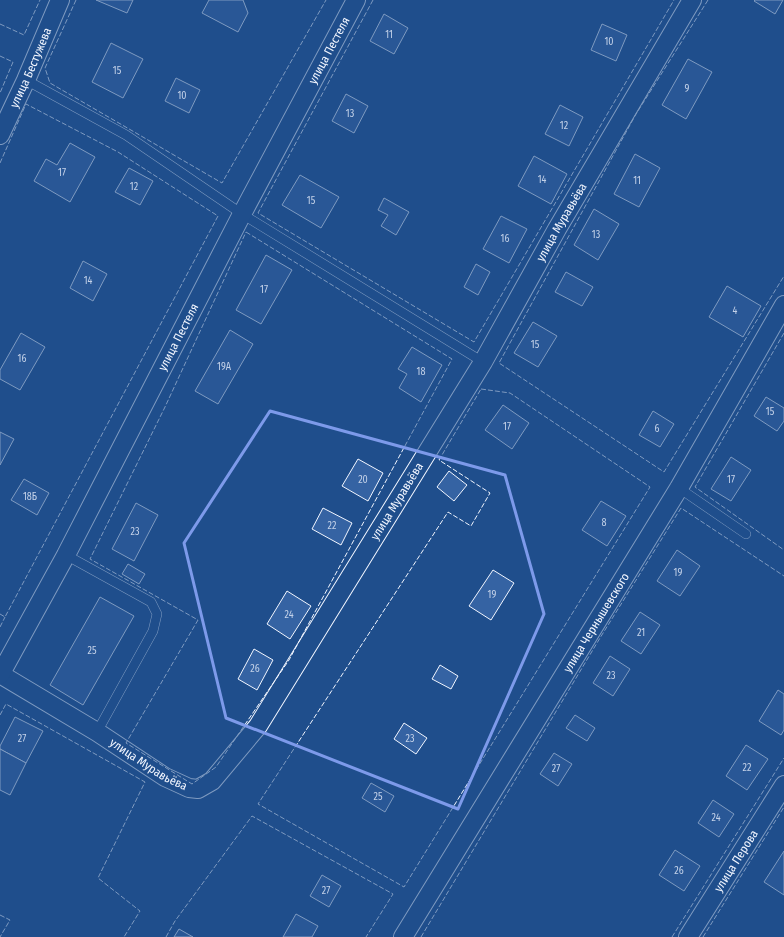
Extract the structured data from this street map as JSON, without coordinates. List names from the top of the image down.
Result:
{
  "streets": {
    "street": [
      "улица Пестеля",
      "улица Бестужева",
      "улица Муравьёва",
      "улица Чернышевского",
      "улица Перова"
    ]
  },
  "crossings": [
    ["улица Пестеля", "улица Муравьёва"]
  ],
  "house_numbers": [
    "11",
    "10",
    "15",
    "9",
    "10",
    "13",
    "12",
    "17",
    "14",
    "11",
    "12",
    "15",
    "13",
    "16",
    "14",
    "17",
    "4",
    "15",
    "16",
    "19А",
    "18",
    "15",
    "17",
    "6",
    "20",
    "17",
    "18Б",
    "8",
    "22",
    "23",
    "19",
    "19",
    "24",
    "21",
    "25",
    "26",
    "23",
    "27",
    "23",
    "22",
    "27",
    "25",
    "24",
    "26",
    "27"
  ]
}
